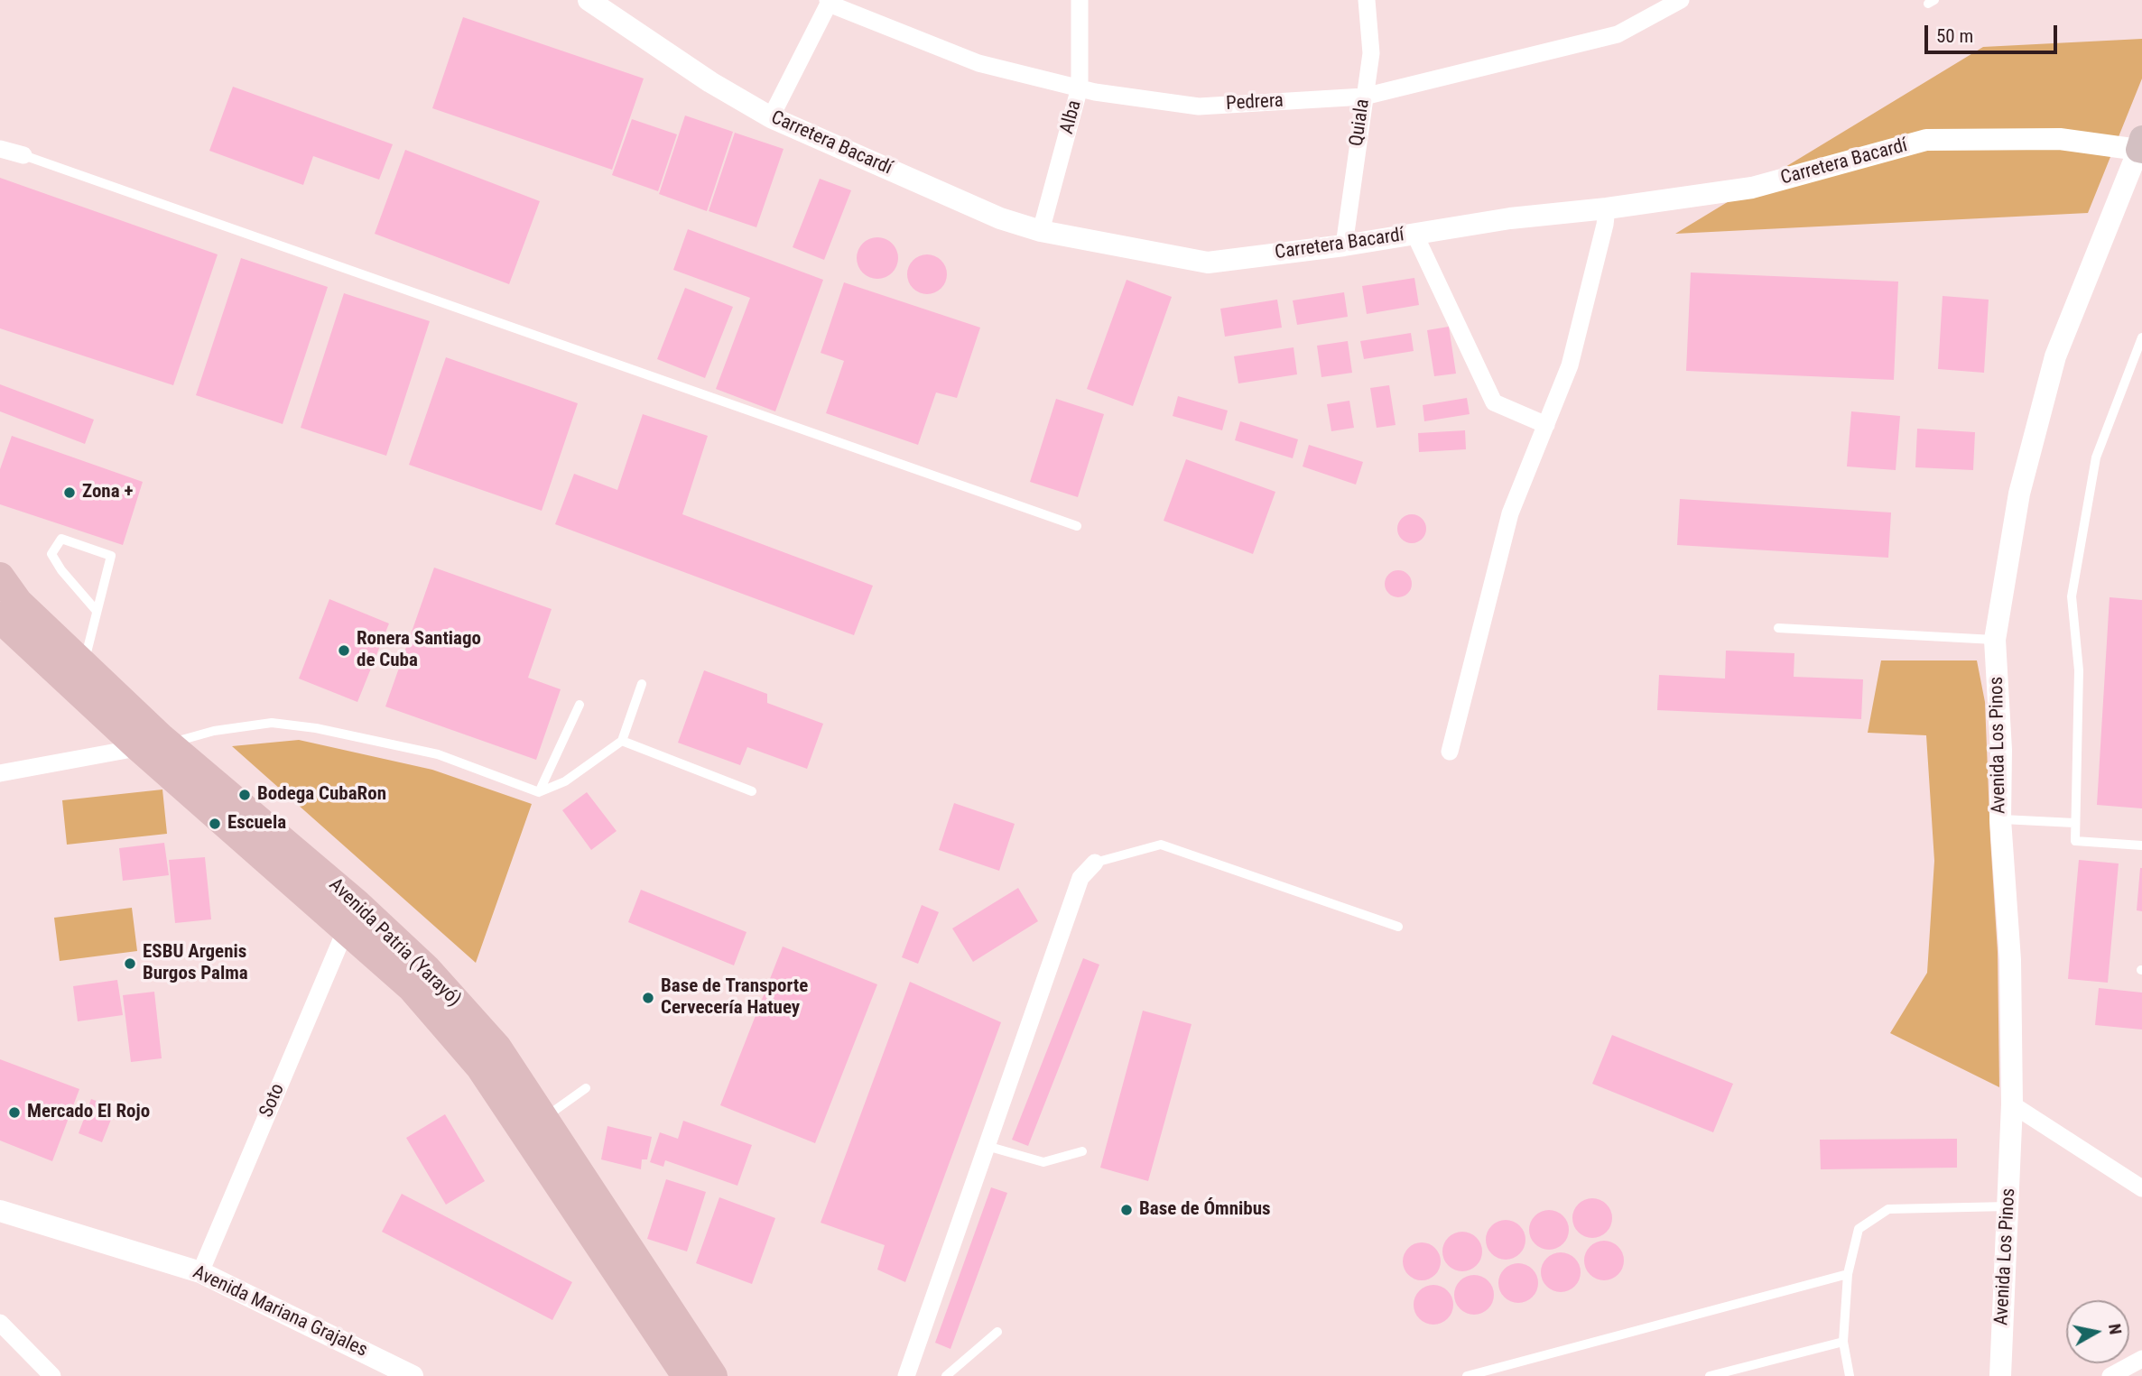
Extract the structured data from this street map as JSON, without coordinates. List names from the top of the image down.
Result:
{
  "streets": {
    "main road": ["Avenida Patria (Yarayó)"],
    "street": [
      "Pedrera",
      "Alba",
      "Quiala",
      "Carretera Bacardí",
      "Avenida Los Pinos",
      "Soto",
      "Avenida Mariana Grajales"
    ]
  },
  "crossings": [
    ["Pedrera", "Alba"],
    ["Pedrera", "Quiala"],
    ["Alba", "Carretera Bacardí"],
    ["Quiala", "Carretera Bacardí"],
    ["Carretera Bacardí", "Avenida Los Pinos"],
    ["Avenida Patria (Yarayó)", "Soto"],
    ["Soto", "Avenida Mariana Grajales"]
  ],
  "places": [
    "Zona +",
    "Ronera Santiago de Cuba",
    "Bodega CubaRon",
    "Escuela",
    "ESBU Argenis Burgos Palma",
    "Base de Transporte Cervecería Hatuey",
    "Mercado El Rojo",
    "Base de Ómnibus"
  ],
  "scale_bar": "50 m",
  "north": "right"
}
